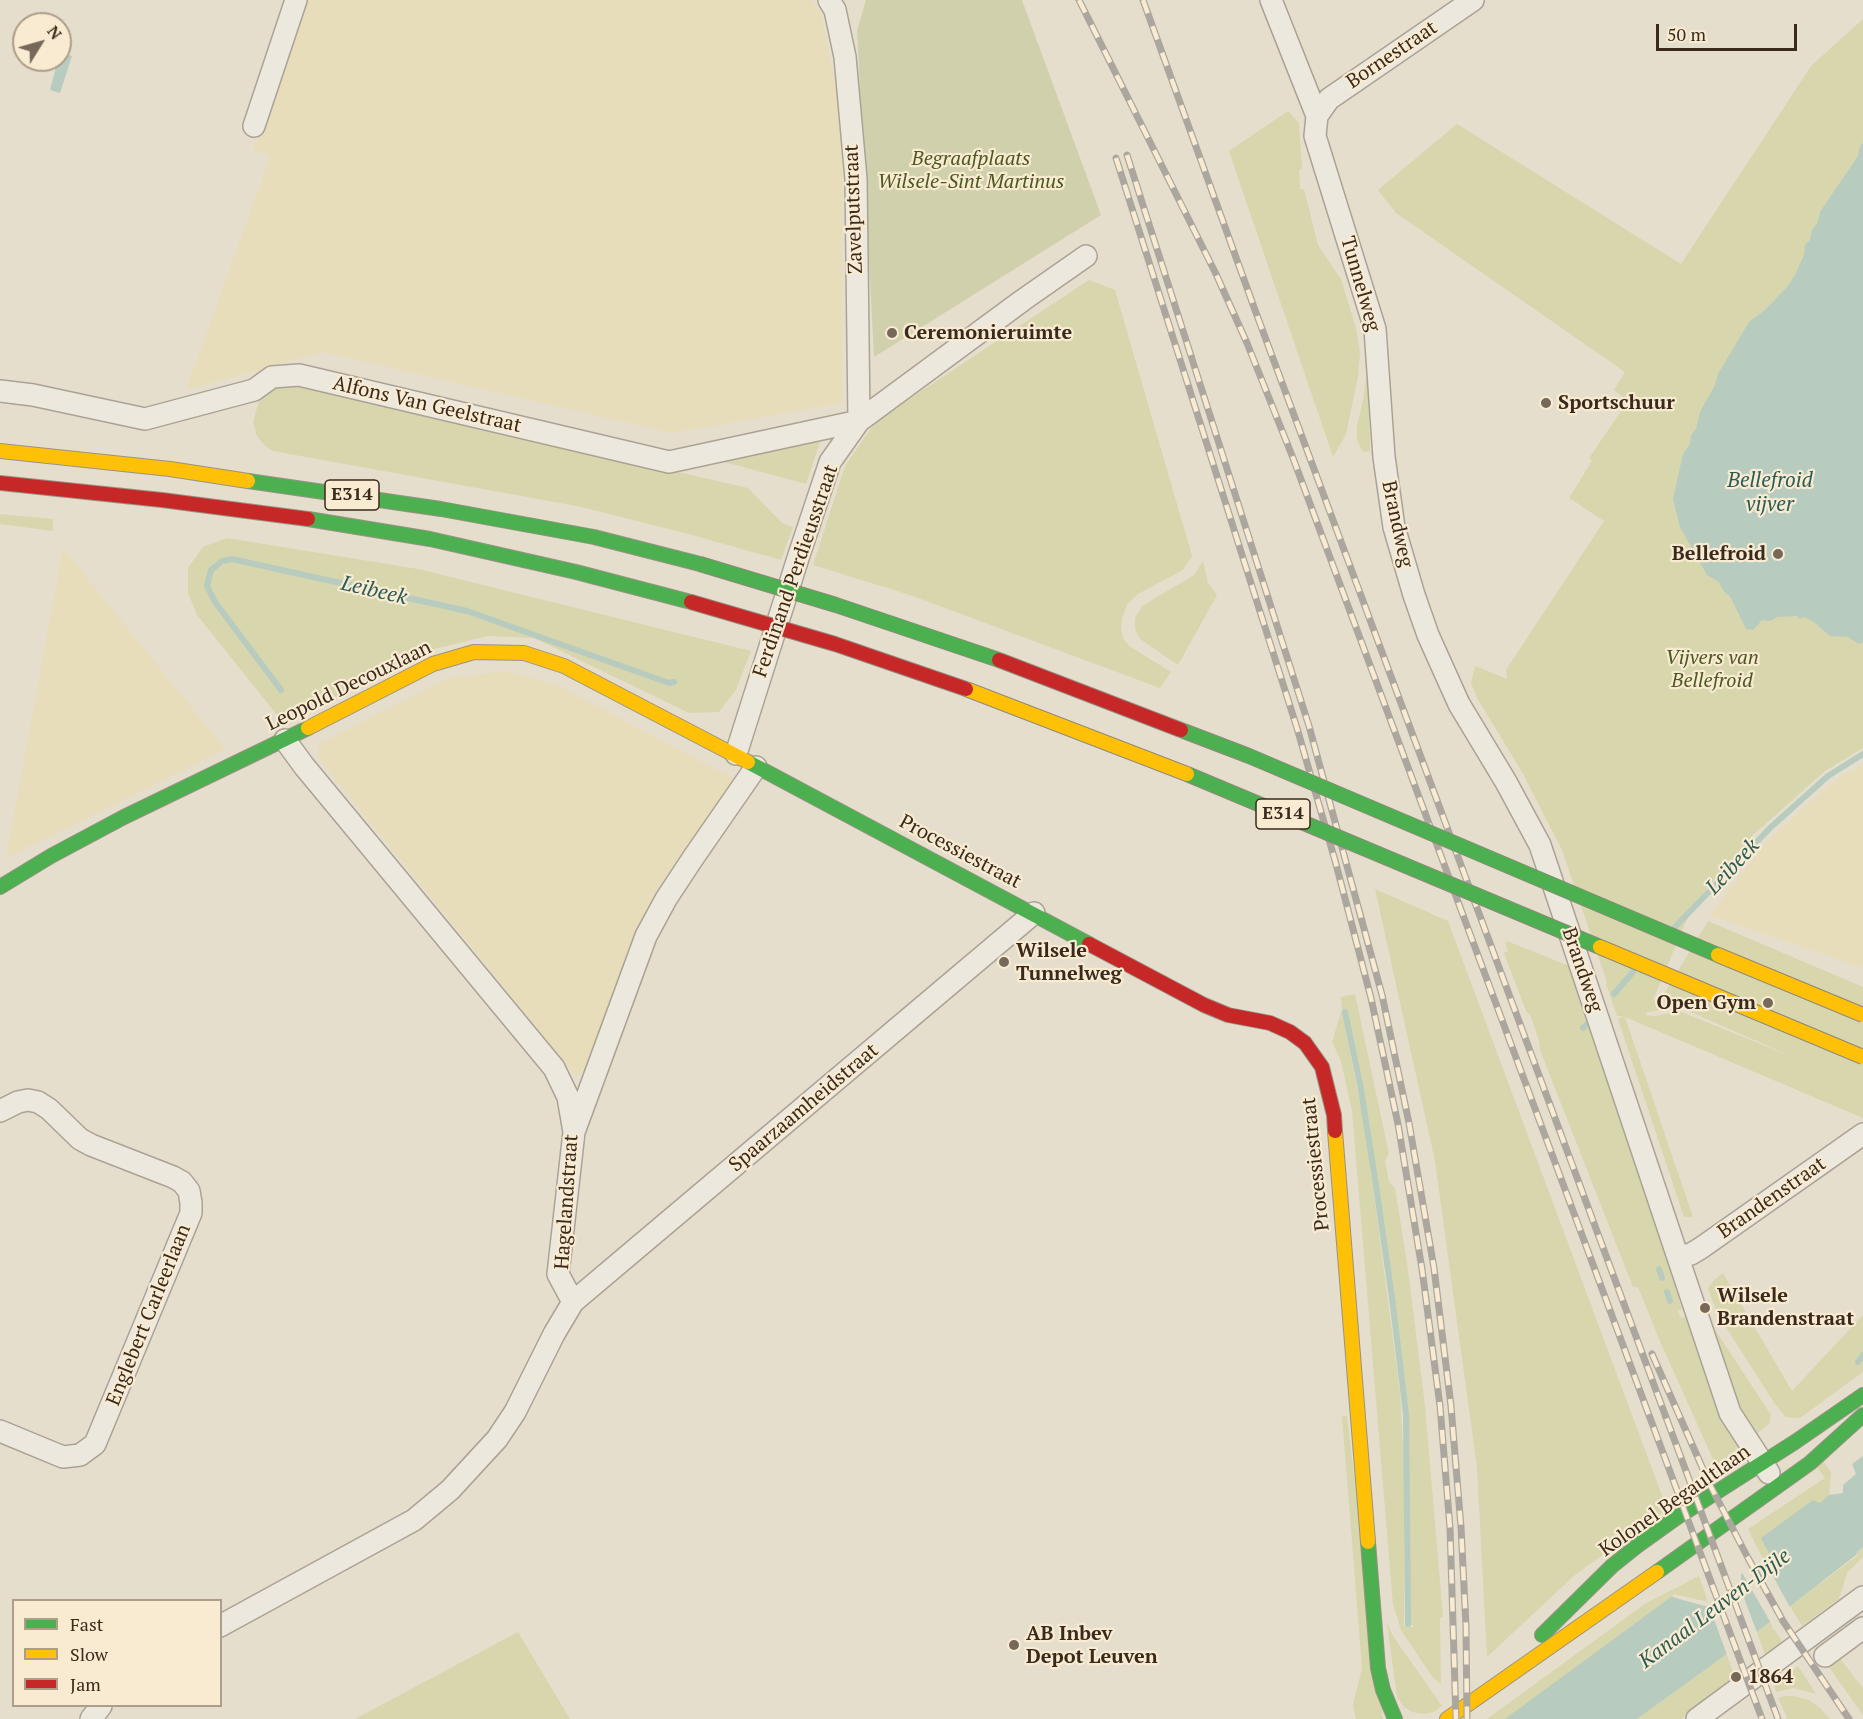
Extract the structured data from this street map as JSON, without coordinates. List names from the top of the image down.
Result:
{
  "streets": {
    "main road": [
      "E314",
      "Leopold Decouxlaan",
      "Processiestraat",
      "Kolonel Begaultlaan"
    ],
    "street": [
      "Bornestraat",
      "Zavelputstraat",
      "Tunnelweg",
      "Alfons Van Geelstraat",
      "Brandweg",
      "Ferdinand Perdieusstraat",
      "Spaarzaamheidstraat",
      "Brandenstraat",
      "Hagelandstraat",
      "Englebert Carleerlaan"
    ]
  },
  "crossings": [
    ["Bornestraat", "Tunnelweg"],
    ["Zavelputstraat", "Alfons Van Geelstraat"],
    ["Zavelputstraat", "Ferdinand Perdieusstraat"],
    ["Tunnelweg", "Brandweg"],
    ["Alfons Van Geelstraat", "Ferdinand Perdieusstraat"],
    ["Brandweg", "Brandenstraat"],
    ["Brandweg", "Kolonel Begaultlaan"],
    ["Ferdinand Perdieusstraat", "Leopold Decouxlaan"],
    ["Leopold Decouxlaan", "Processiestraat"],
    ["Leopold Decouxlaan", "Hagelandstraat"],
    ["Processiestraat", "Spaarzaamheidstraat"],
    ["Spaarzaamheidstraat", "Hagelandstraat"]
  ],
  "water": ["Bellefroid vijver", "Leibeek", "Kanaal Leuven-Dijle"],
  "parks": ["Begraafplaats Wilsele-Sint Martinus", "Vijvers van Bellefroid"],
  "places": [
    "Ceremonieruimte",
    "Sportschuur",
    "Bellefroid",
    "Wilsele Tunnelweg",
    "Open Gym",
    "Wilsele Brandenstraat",
    "AB Inbev Depot Leuven",
    "1864"
  ],
  "legend": ["Fast", "Slow", "Jam"],
  "scale_bar": "50 m",
  "north": "top right"
}
